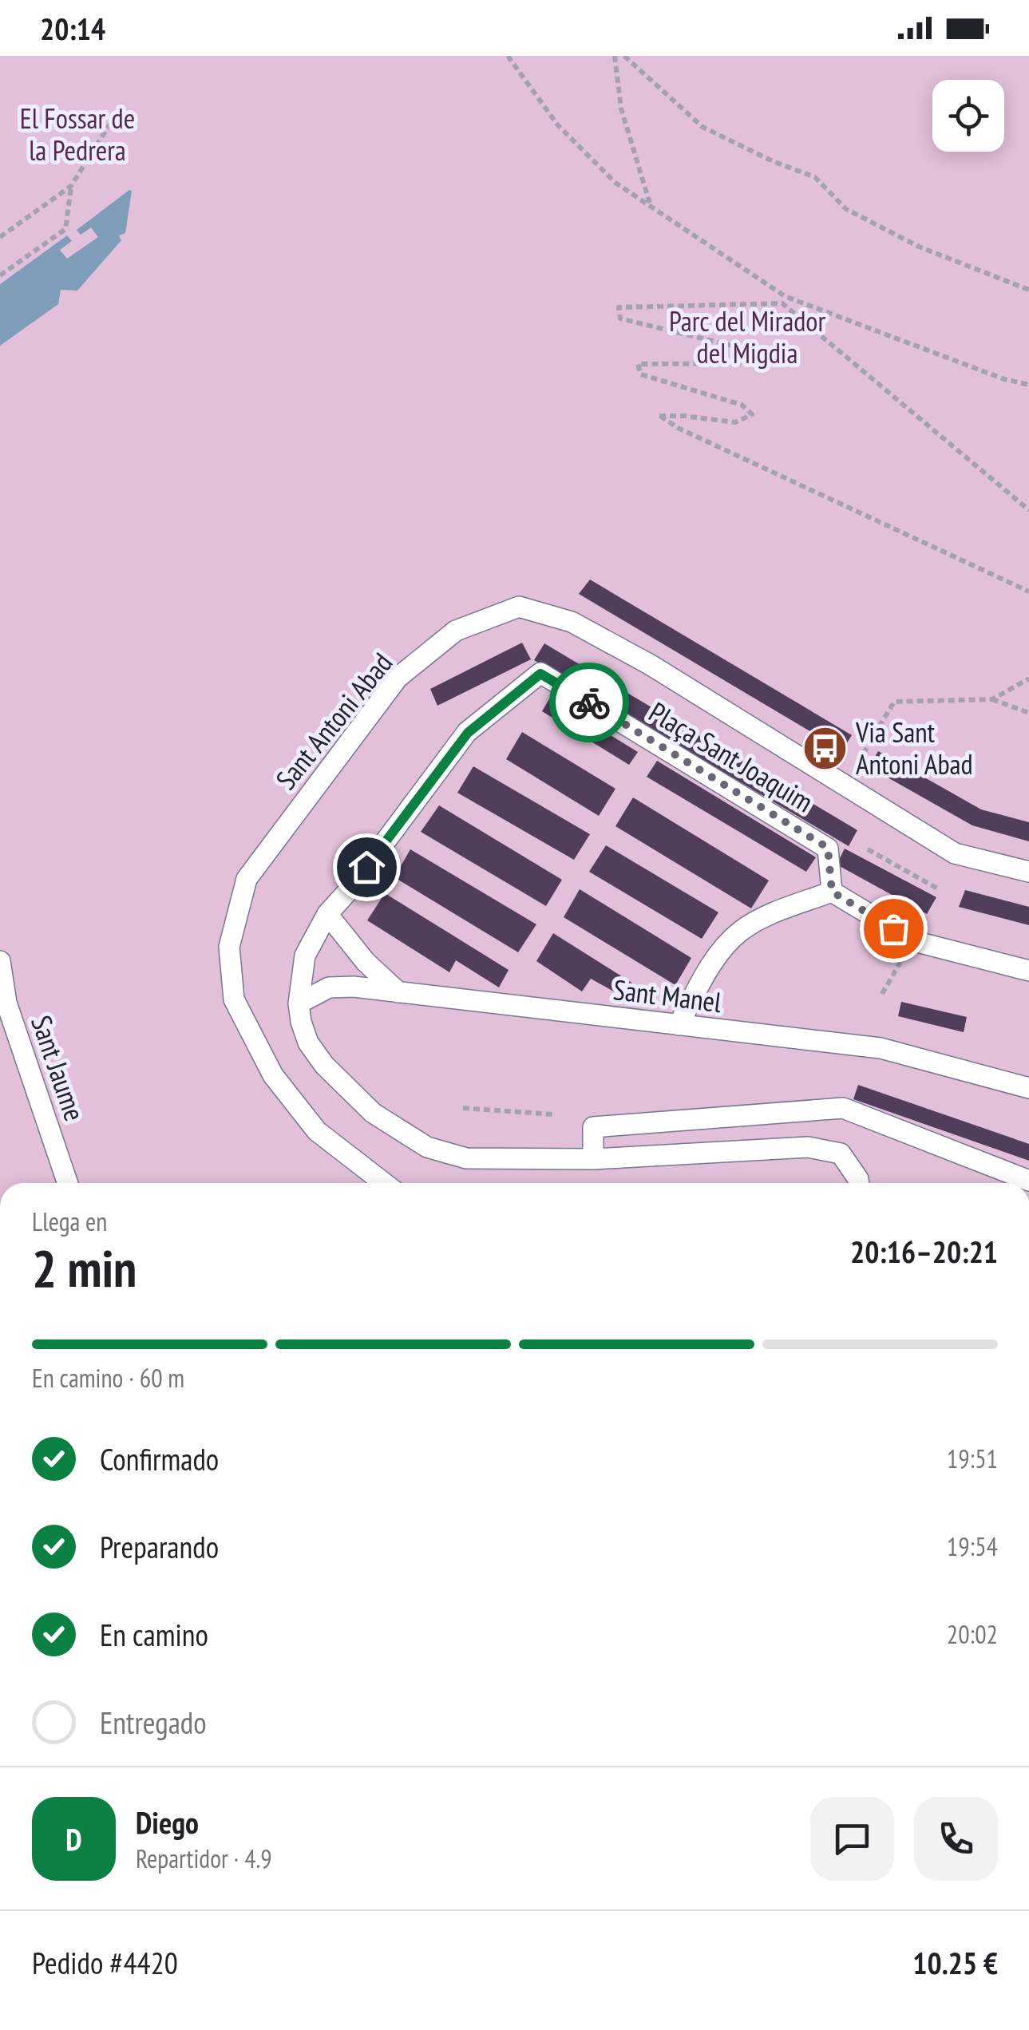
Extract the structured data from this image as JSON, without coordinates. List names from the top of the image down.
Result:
{
  "streets": {
    "lane": [
      "Sant Antoni Abad",
      "Plaça Sant Joaquim",
      "Sant Manel",
      "Sant Jaume"
    ]
  },
  "crossings": [
    ["Plaça Sant Joaquim", "Sant Manel"]
  ],
  "parks": ["El Fossar de la Pedrera", "Parc del Mirador del Migdia"],
  "places": {
    "bus stop": ["Via Sant Antoni Abad"]
  },
  "page": {
    "status": "20:14",
    "heading": ["2 min", "Llega en", "20:16–20:21"],
    "panel": [
      "Diego",
      "Repartidor · 4.9",
      "Pedido #4420",
      "10.25 €"
    ],
    "bar": "En camino · 60 m",
    "list": [
      ["Confirmado", "19:51"],
      ["Preparando", "19:54"],
      ["En camino", "20:02"],
      "Entregado"
    ],
    "round": "D"
  }
}
